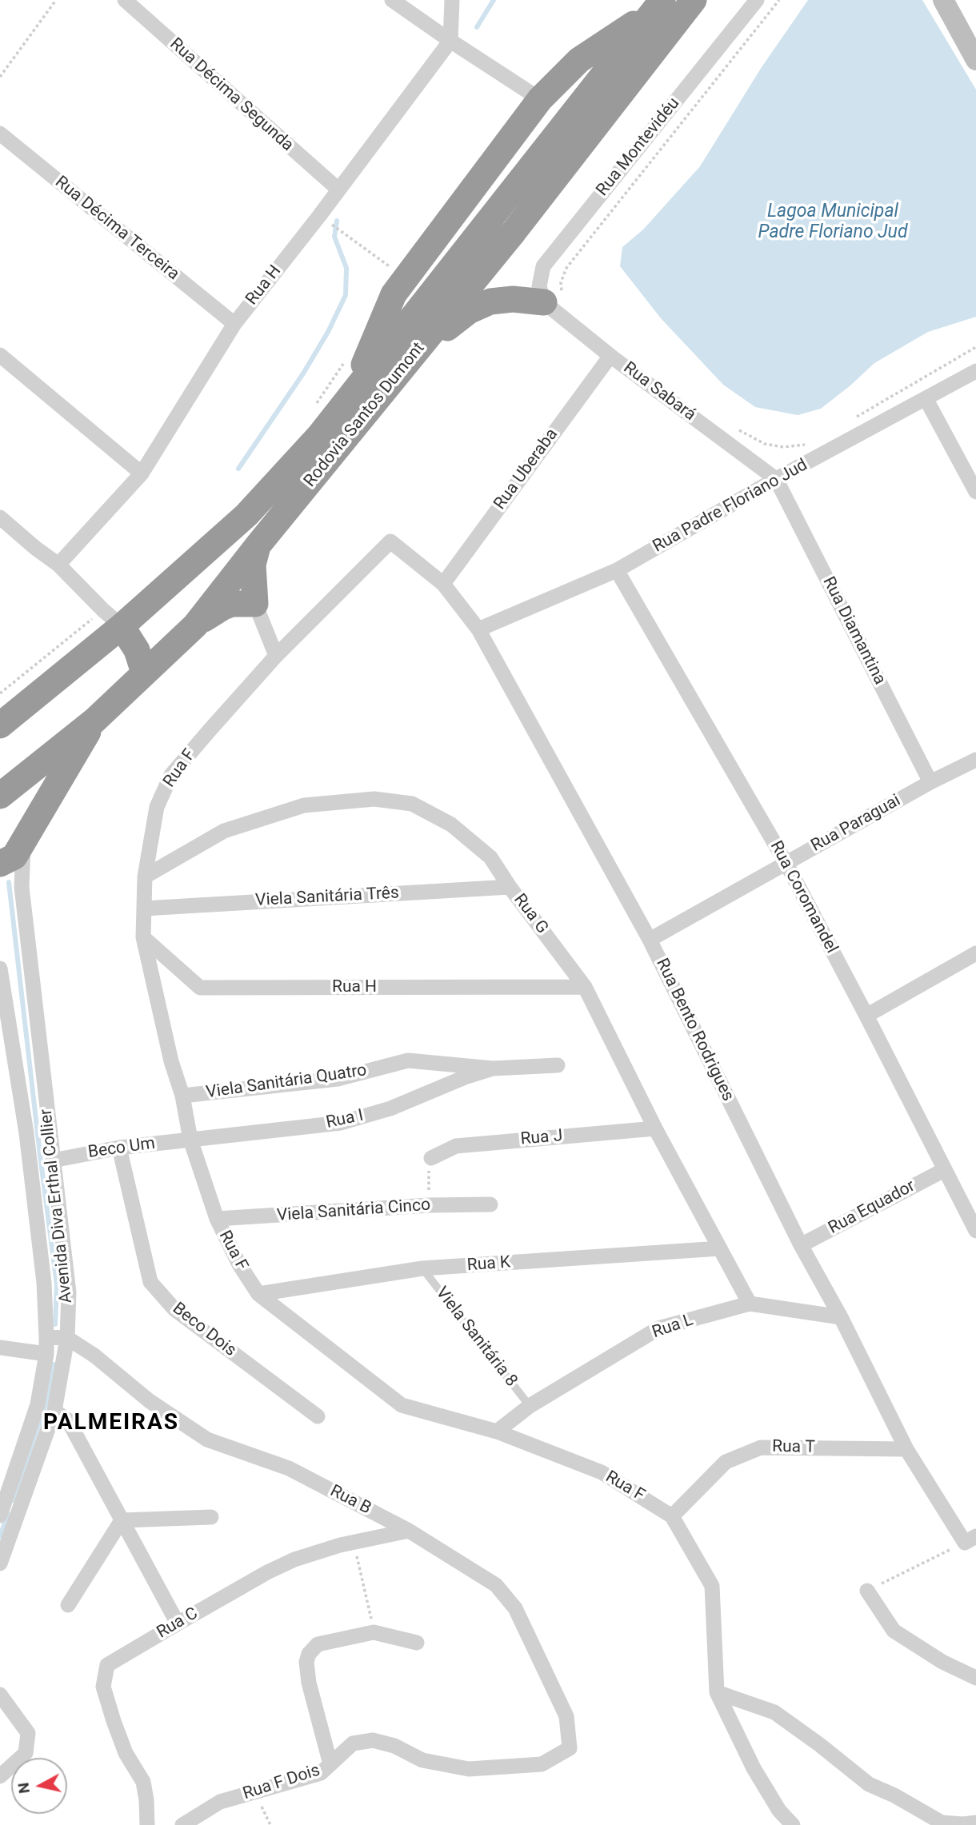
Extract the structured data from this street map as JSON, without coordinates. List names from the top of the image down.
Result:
{
  "streets": {
    "highway": ["Rodovia Santos Dumont"],
    "street": [
      "Rua Décima Segunda",
      "Rua Montevidéu",
      "Rua Décima Terceira",
      "Rua H",
      "Rua Sabará",
      "Rua Uberaba",
      "Rua Padre Floriano Jud",
      "Rua Diamantina",
      "Rua F",
      "Rua Paraguai",
      "Viela Sanitária Três",
      "Rua Coromandel",
      "Rua G",
      "Rua Bento Rodrigues",
      "Viela Sanitária Quatro",
      "Rua I",
      "Rua J",
      "Beco Um",
      "Avenida Diva Erthal Collier",
      "Rua Equador",
      "Viela Sanitária Cinco",
      "Rua K",
      "Rua L",
      "Beco Dois",
      "Rua T",
      "Rua B",
      "Rua C",
      "Rua F Dois"
    ],
    "lane": ["Viela Sanitária 8"]
  },
  "crossings": [
    ["Rua Décima Segunda", "Rua H"],
    ["Rua Montevidéu", "Rua Sabará"],
    ["Rua Décima Terceira", "Rua H"],
    ["Rua H", "Rua F"],
    ["Rua H", "Rua G"],
    ["Rua Sabará", "Rua Uberaba"],
    ["Rua Sabará", "Rua Padre Floriano Jud"],
    ["Rua Sabará", "Rua Diamantina"],
    ["Rua Uberaba", "Rua Bento Rodrigues"],
    ["Rua Padre Floriano Jud", "Rua Diamantina"],
    ["Rua Padre Floriano Jud", "Rua Coromandel"],
    ["Rua Padre Floriano Jud", "Rua Bento Rodrigues"],
    ["Rua Diamantina", "Rua Paraguai"],
    ["Rua F", "Viela Sanitária Três"],
    ["Rua F", "Rua G"],
    ["Rua F", "Rua Bento Rodrigues"],
    ["Rua F", "Viela Sanitária Quatro"],
    ["Rua F", "Rua I"],
    ["Rua F", "Beco Um"],
    ["Rua F", "Viela Sanitária Cinco"],
    ["Rua F", "Rua K"],
    ["Rua F", "Rua L"],
    ["Rua F", "Rua T"],
    ["Rua Paraguai", "Rua Coromandel"],
    ["Rua Paraguai", "Rua Bento Rodrigues"],
    ["Viela Sanitária Três", "Rua G"],
    ["Rua Coromandel", "Rua Equador"],
    ["Rua G", "Rua J"],
    ["Rua G", "Rua K"],
    ["Rua G", "Rua L"],
    ["Rua Bento Rodrigues", "Rua Equador"],
    ["Rua Bento Rodrigues", "Rua L"],
    ["Rua Bento Rodrigues", "Rua T"],
    ["Viela Sanitária Quatro", "Rua I"],
    ["Rua I", "Beco Um"],
    ["Beco Um", "Avenida Diva Erthal Collier"],
    ["Beco Um", "Beco Dois"],
    ["Avenida Diva Erthal Collier", "Rua B"],
    ["Rua K", "Viela Sanitária 8"],
    ["Rua L", "Viela Sanitária 8"],
    ["Rua B", "Rua C"],
    ["Rua B", "Rua F Dois"]
  ],
  "districts": ["PALMEIRAS"],
  "water": ["Lagoa Municipal Padre Floriano Jud"],
  "north": "left"
}
